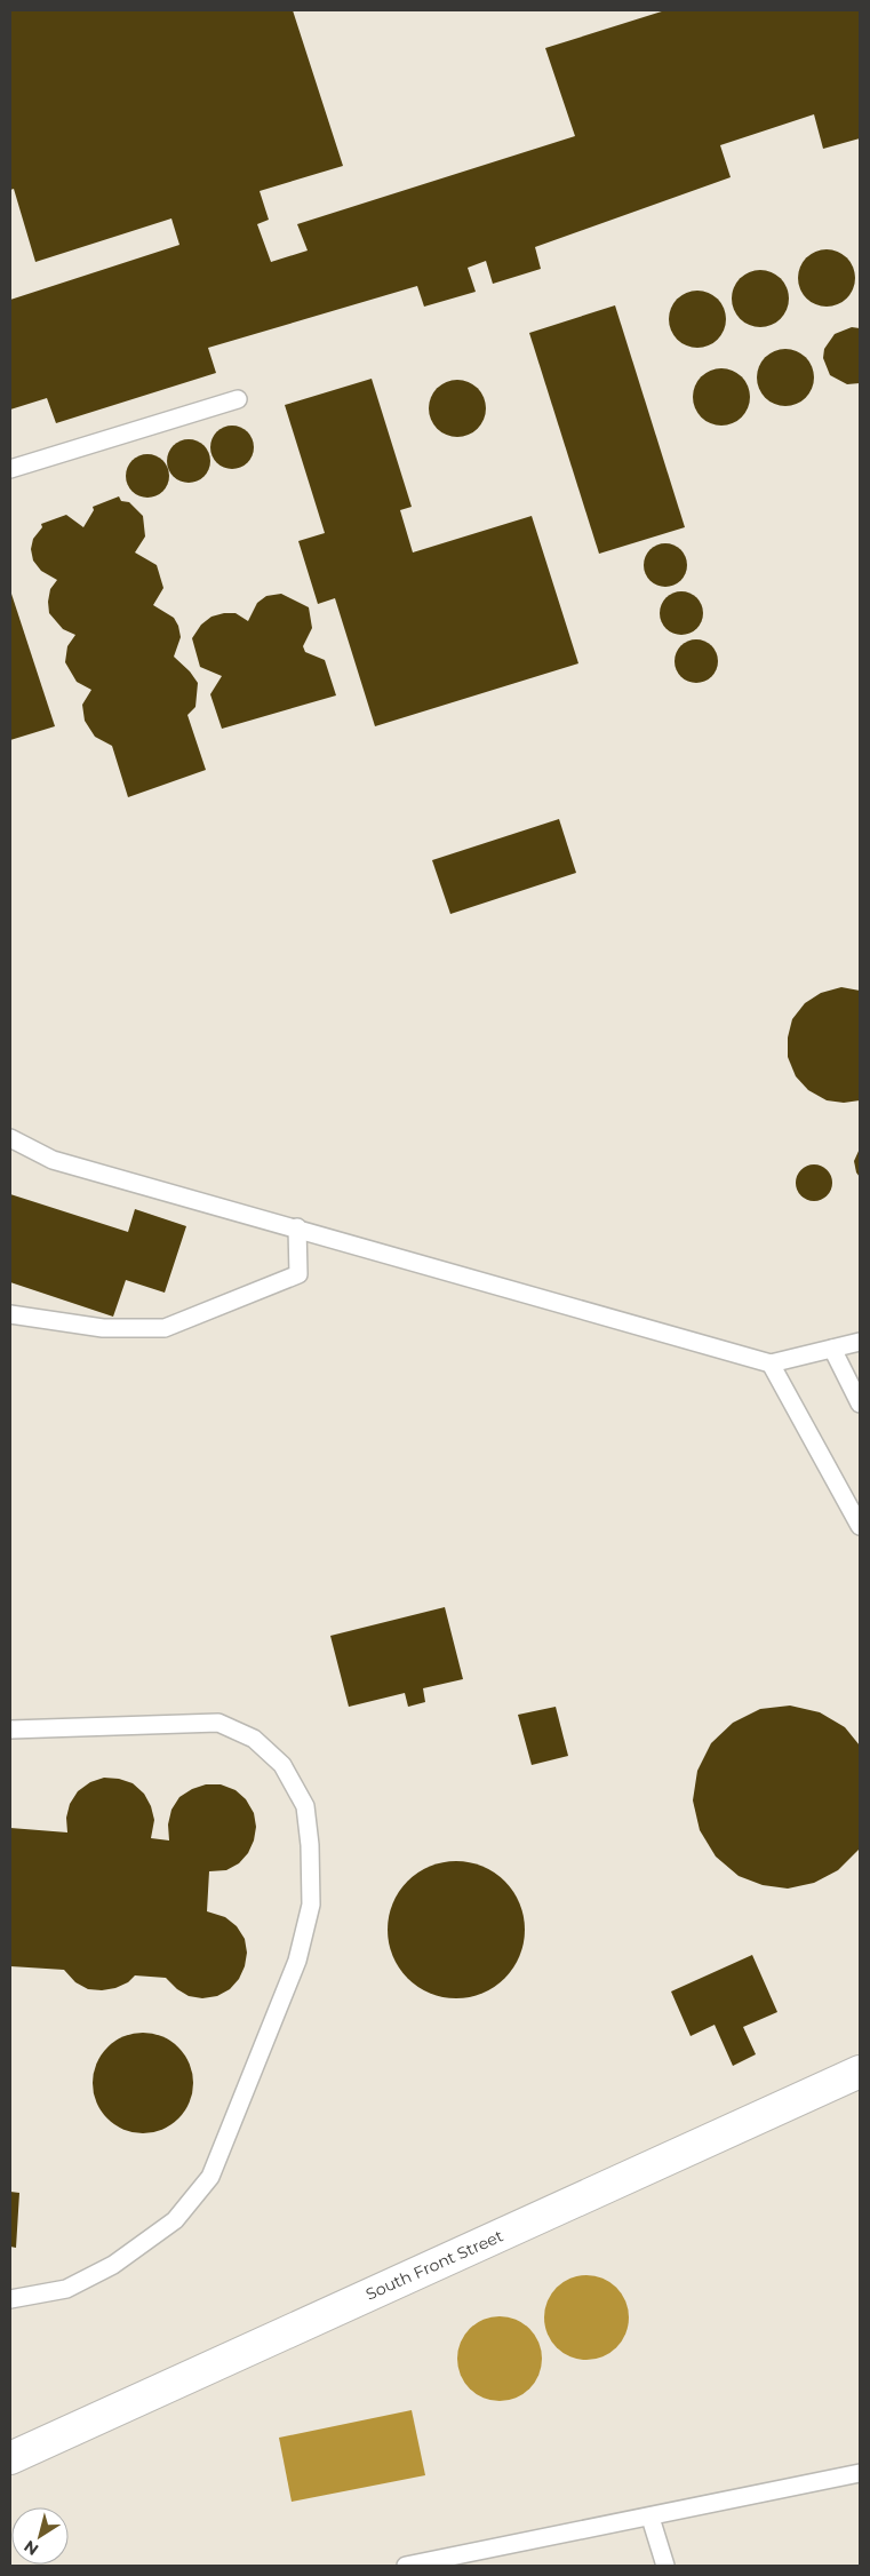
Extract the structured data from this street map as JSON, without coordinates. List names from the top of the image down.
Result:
{
  "streets": {
    "street": ["South Front Street"]
  },
  "north": "bottom left"
}
